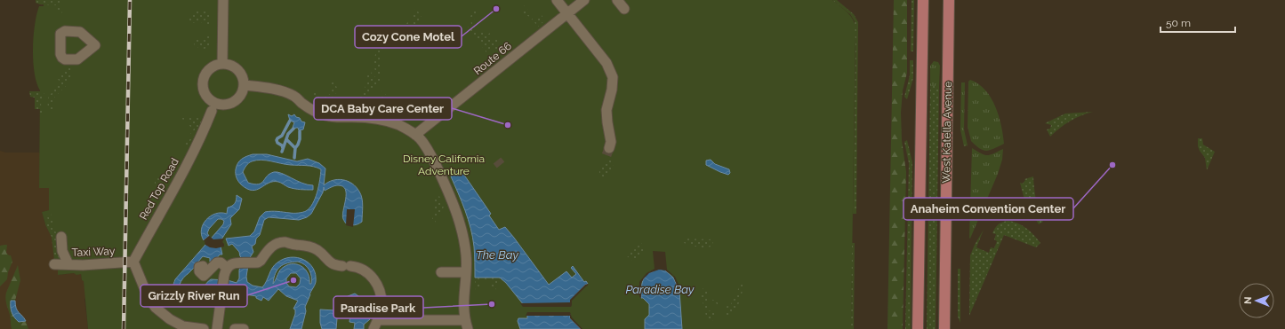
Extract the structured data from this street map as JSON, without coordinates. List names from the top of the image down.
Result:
{
  "streets": {
    "main road": ["West Katella Avenue"],
    "street": ["Route 66", "Red Top Road", "Taxi Way"]
  },
  "crossings": [
    ["Red Top Road", "Taxi Way"]
  ],
  "water": ["The Bay", "Paradise Bay"],
  "parks": ["Disney California Adventure"],
  "places": [
    "Cozy Cone Motel",
    "DCA Baby Care Center",
    "Anaheim Convention Center",
    "Grizzly River Run",
    "Paradise Park"
  ],
  "scale_bar": "50 m",
  "north": "left"
}
